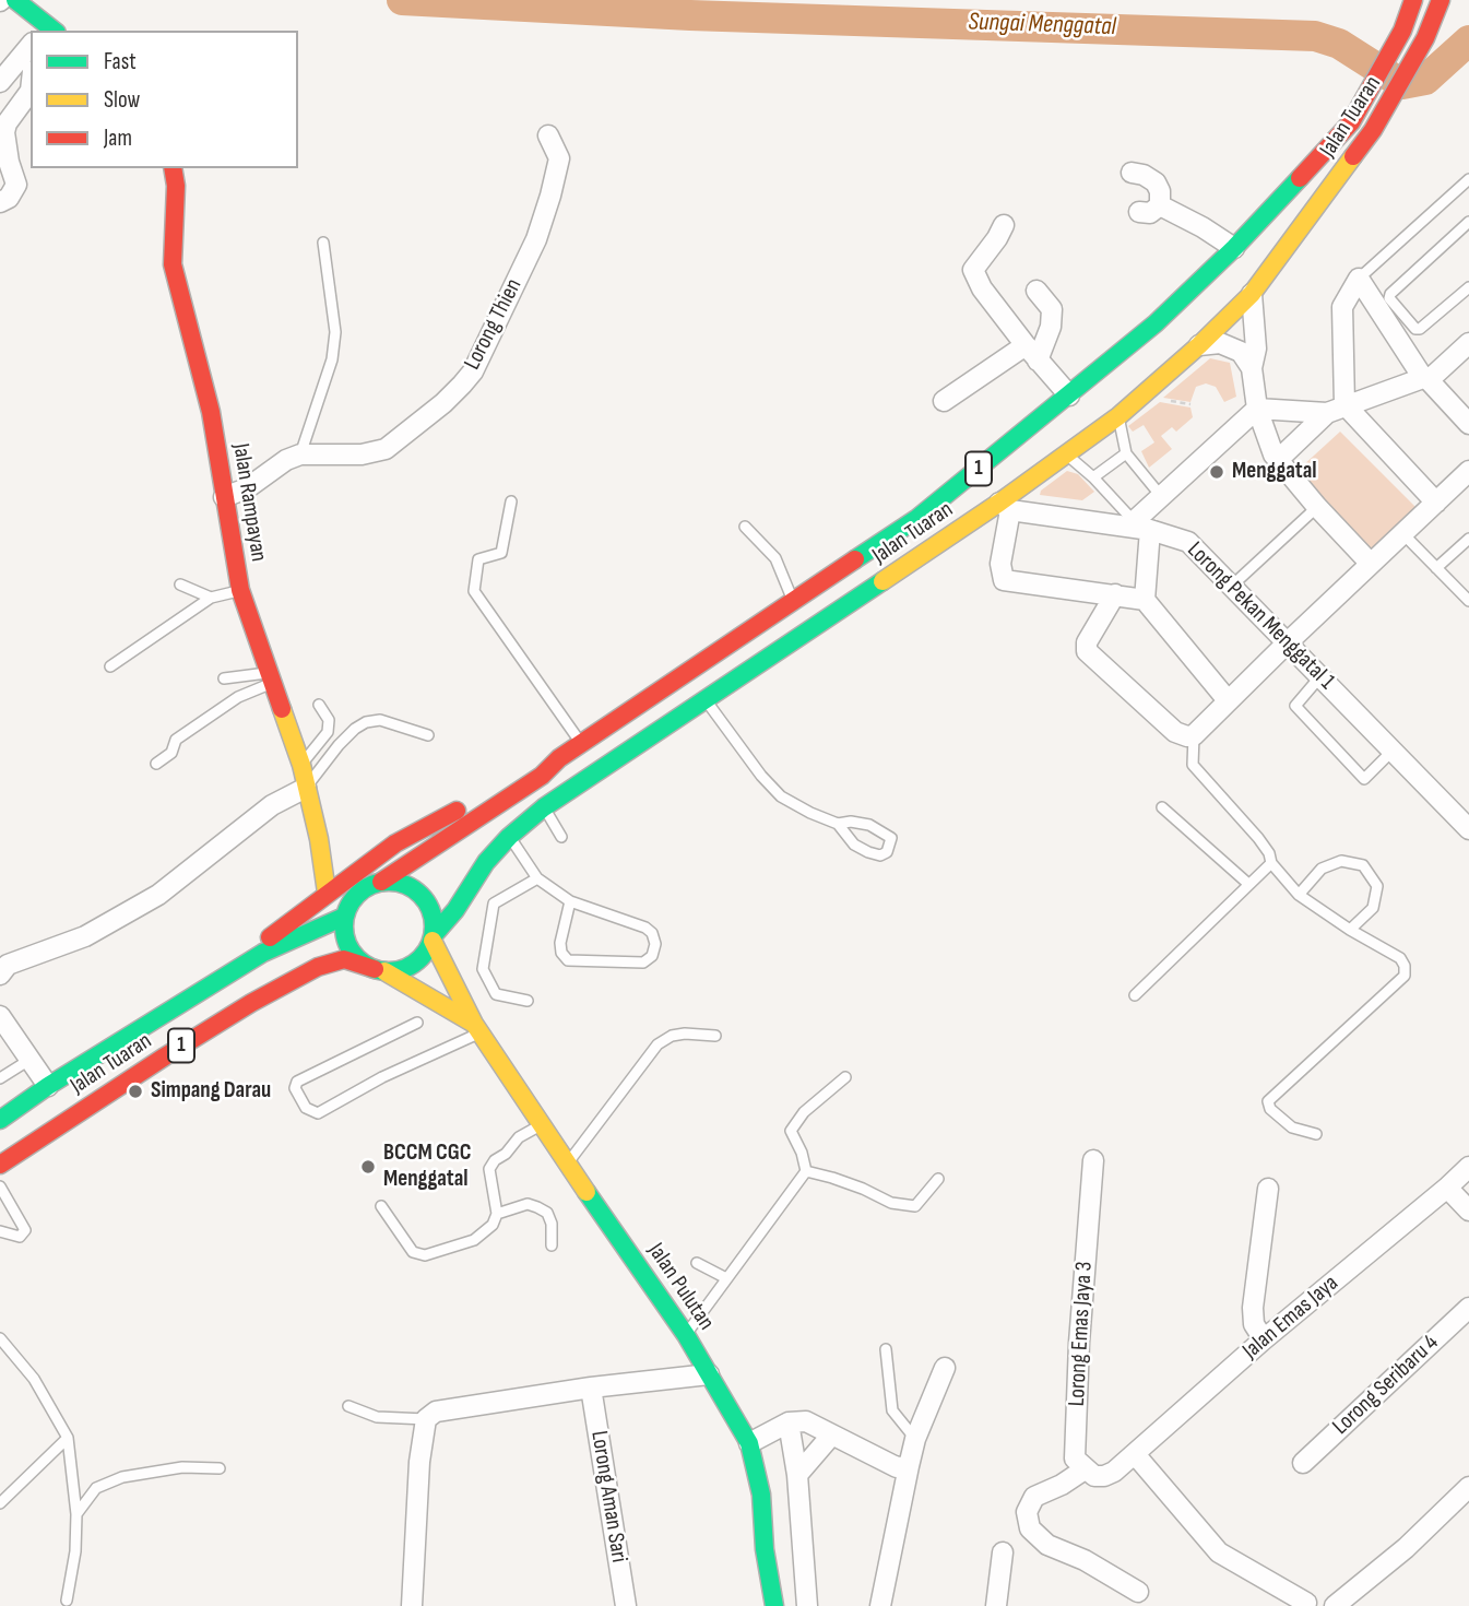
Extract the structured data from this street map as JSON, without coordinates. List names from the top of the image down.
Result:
{
  "streets": {
    "main road": [
      "Jalan Tuaran",
      "1",
      "Jalan Rampayan",
      "Jalan Pulutan"
    ],
    "street": [
      "Lorong Thien",
      "Lorong Pekan Menggatal 1",
      "Jalan Emas Jaya",
      "Lorong Emas Jaya 3",
      "Lorong Seribaru 4",
      "Lorong Aman Sari"
    ]
  },
  "crossings": [
    ["Jalan Tuaran", "1"],
    ["Jalan Tuaran", "Lorong Pekan Menggatal 1"],
    ["Jalan Tuaran", "Jalan Pulutan"],
    ["Lorong Thien", "Jalan Rampayan"],
    ["1", "Jalan Pulutan"],
    ["Jalan Emas Jaya", "Lorong Emas Jaya 3"]
  ],
  "water": ["Sungai Menggatal"],
  "places": ["Menggatal", "Simpang Darau", "BCCM CGC Menggatal"],
  "legend": ["Fast", "Slow", "Jam"]
}
